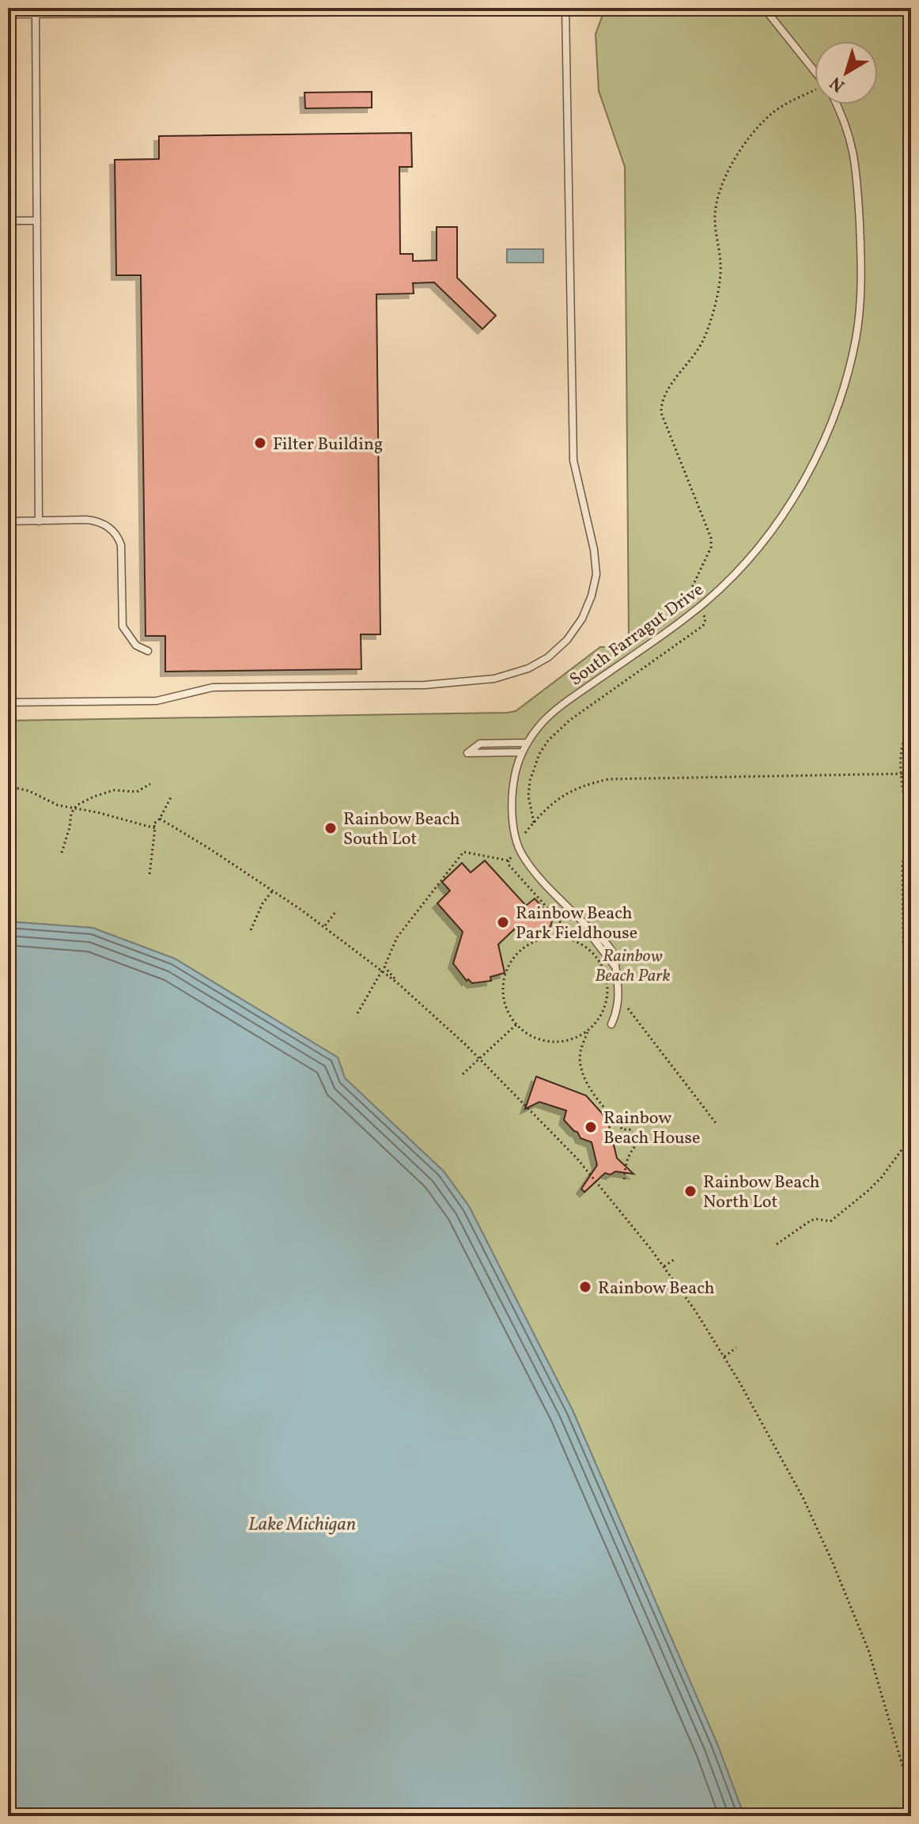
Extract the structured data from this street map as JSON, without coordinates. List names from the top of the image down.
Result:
{
  "streets": {
    "lane": ["South Farragut Drive"]
  },
  "water": ["Lake Michigan"],
  "parks": ["Rainbow Beach Park"],
  "places": [
    "Filter Building",
    "Rainbow Beach South Lot",
    "Rainbow Beach Park Fieldhouse",
    "Rainbow Beach House",
    "Rainbow Beach North Lot",
    "Rainbow Beach"
  ],
  "north": "bottom left"
}
